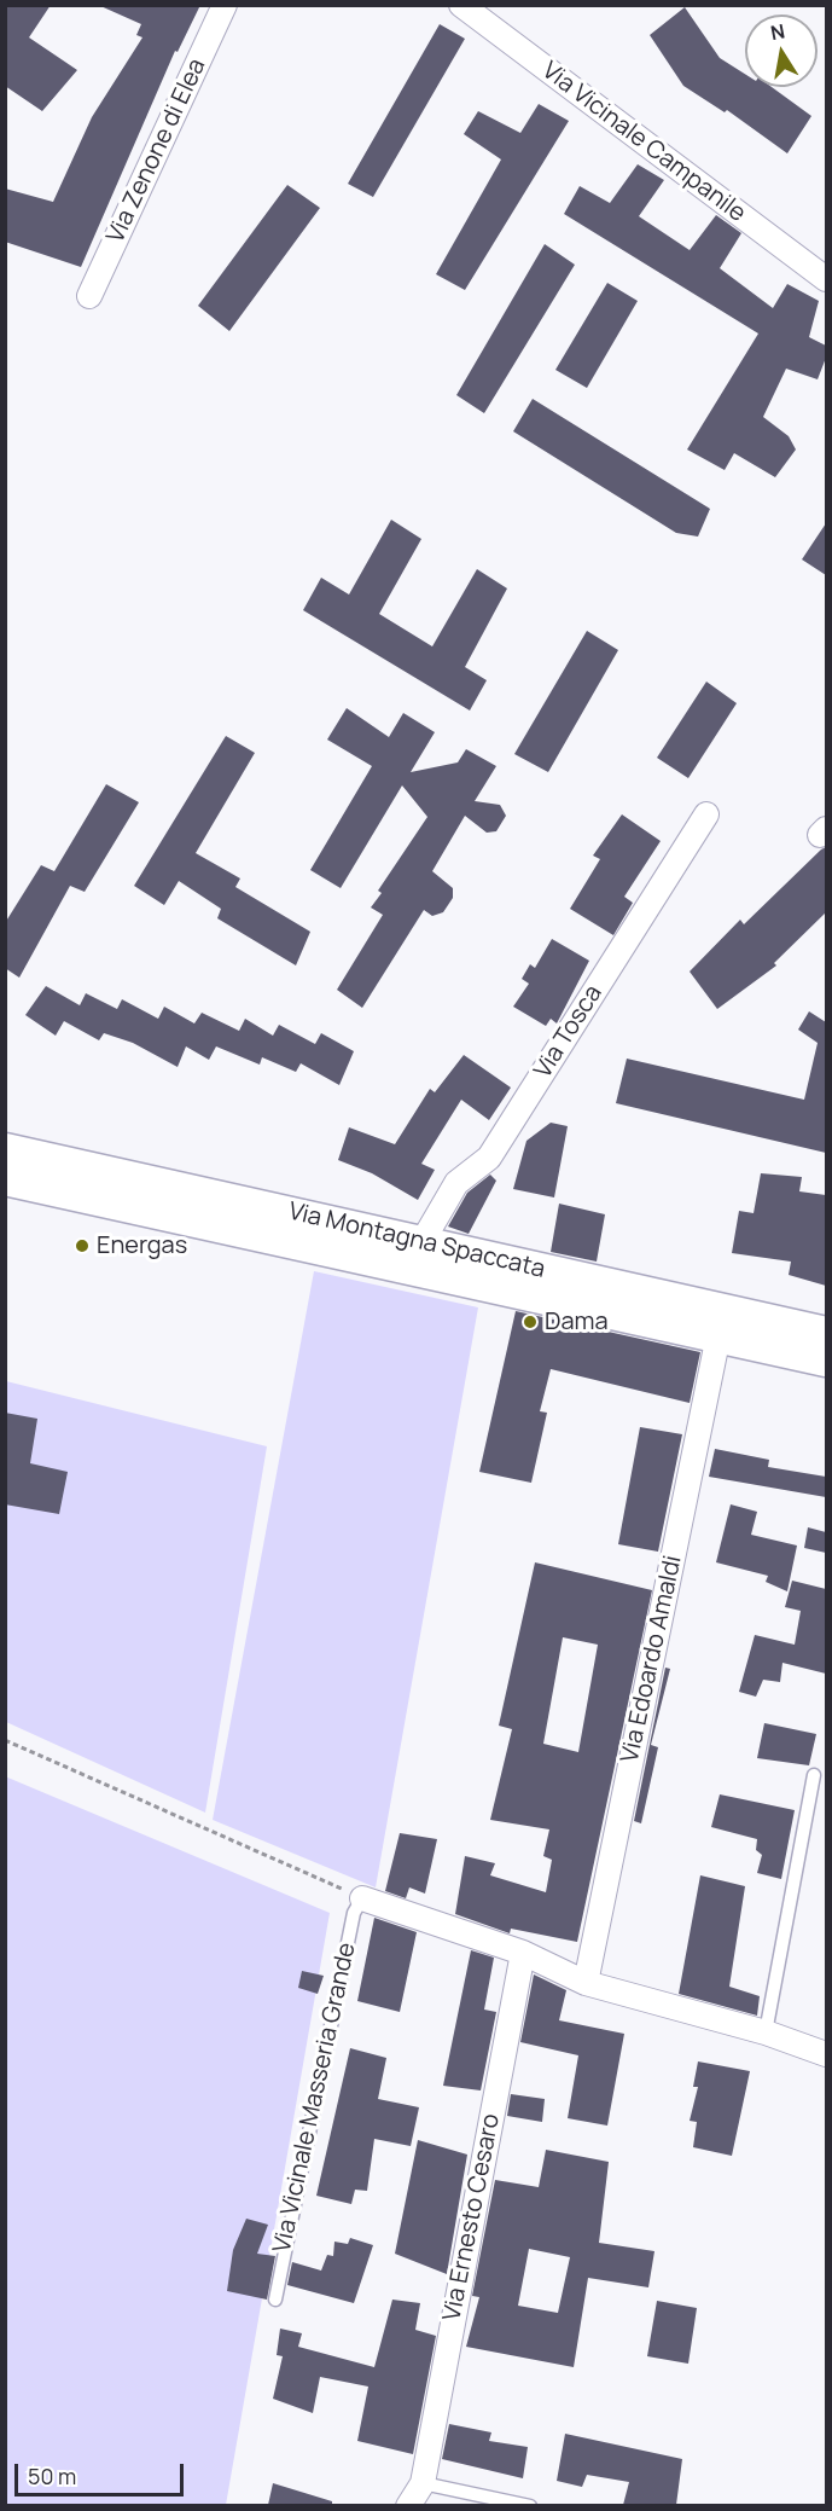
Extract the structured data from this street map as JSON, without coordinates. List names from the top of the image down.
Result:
{
  "streets": {
    "main road": ["Via Montagna Spaccata"],
    "street": [
      "Via Vicinale Campanile",
      "Via Zenone di Elea",
      "Via Tosca",
      "Via Edoardo Amaldi",
      "Via Ernesto Cesaro"
    ],
    "lane": ["Via Vicinale Masseria Grande"]
  },
  "crossings": [
    ["Via Tosca", "Via Montagna Spaccata"],
    ["Via Montagna Spaccata", "Via Edoardo Amaldi"]
  ],
  "places": ["Energas", "Dama"],
  "scale_bar": "50 m",
  "north": "top"
}
